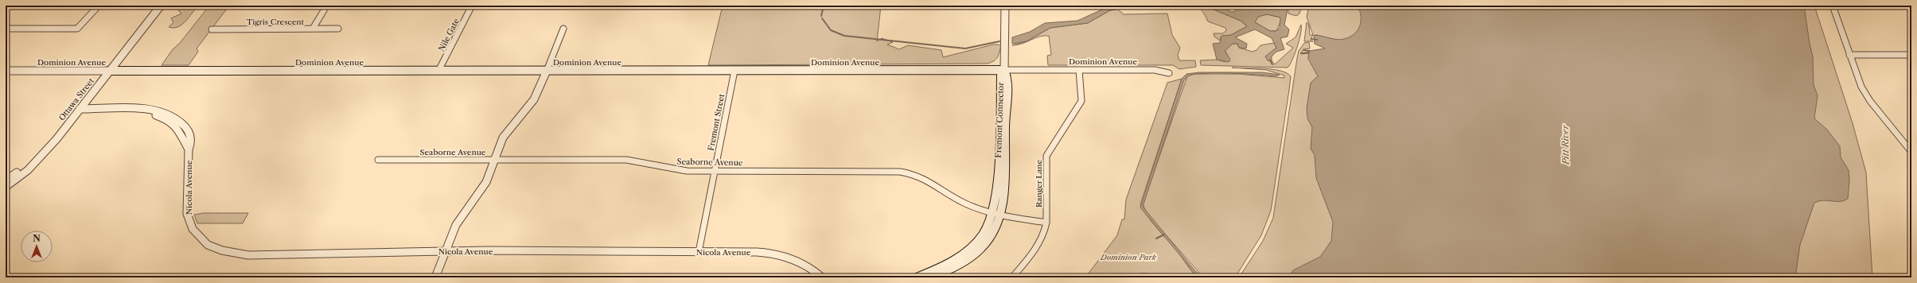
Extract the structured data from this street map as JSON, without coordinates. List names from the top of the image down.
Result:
{
  "streets": {
    "main road": ["Dominion Avenue", "Fremont Connector"],
    "street": [
      "Tigris Crescent",
      "Nile Gate",
      "Ottawa Street",
      "Fremont Street",
      "Seaborne Avenue",
      "Ranger Lane",
      "Nicola Avenue"
    ]
  },
  "crossings": [
    ["Nile Gate", "Dominion Avenue"],
    ["Dominion Avenue", "Ottawa Street"],
    ["Dominion Avenue", "Fremont Connector"],
    ["Dominion Avenue", "Fremont Street"],
    ["Dominion Avenue", "Ranger Lane"],
    ["Ottawa Street", "Nicola Avenue"],
    ["Fremont Connector", "Seaborne Avenue"],
    ["Fremont Street", "Seaborne Avenue"],
    ["Fremont Street", "Nicola Avenue"],
    ["Seaborne Avenue", "Ranger Lane"]
  ],
  "water": ["Pitt River"],
  "parks": ["Dominion Park"],
  "north": "top"
}
